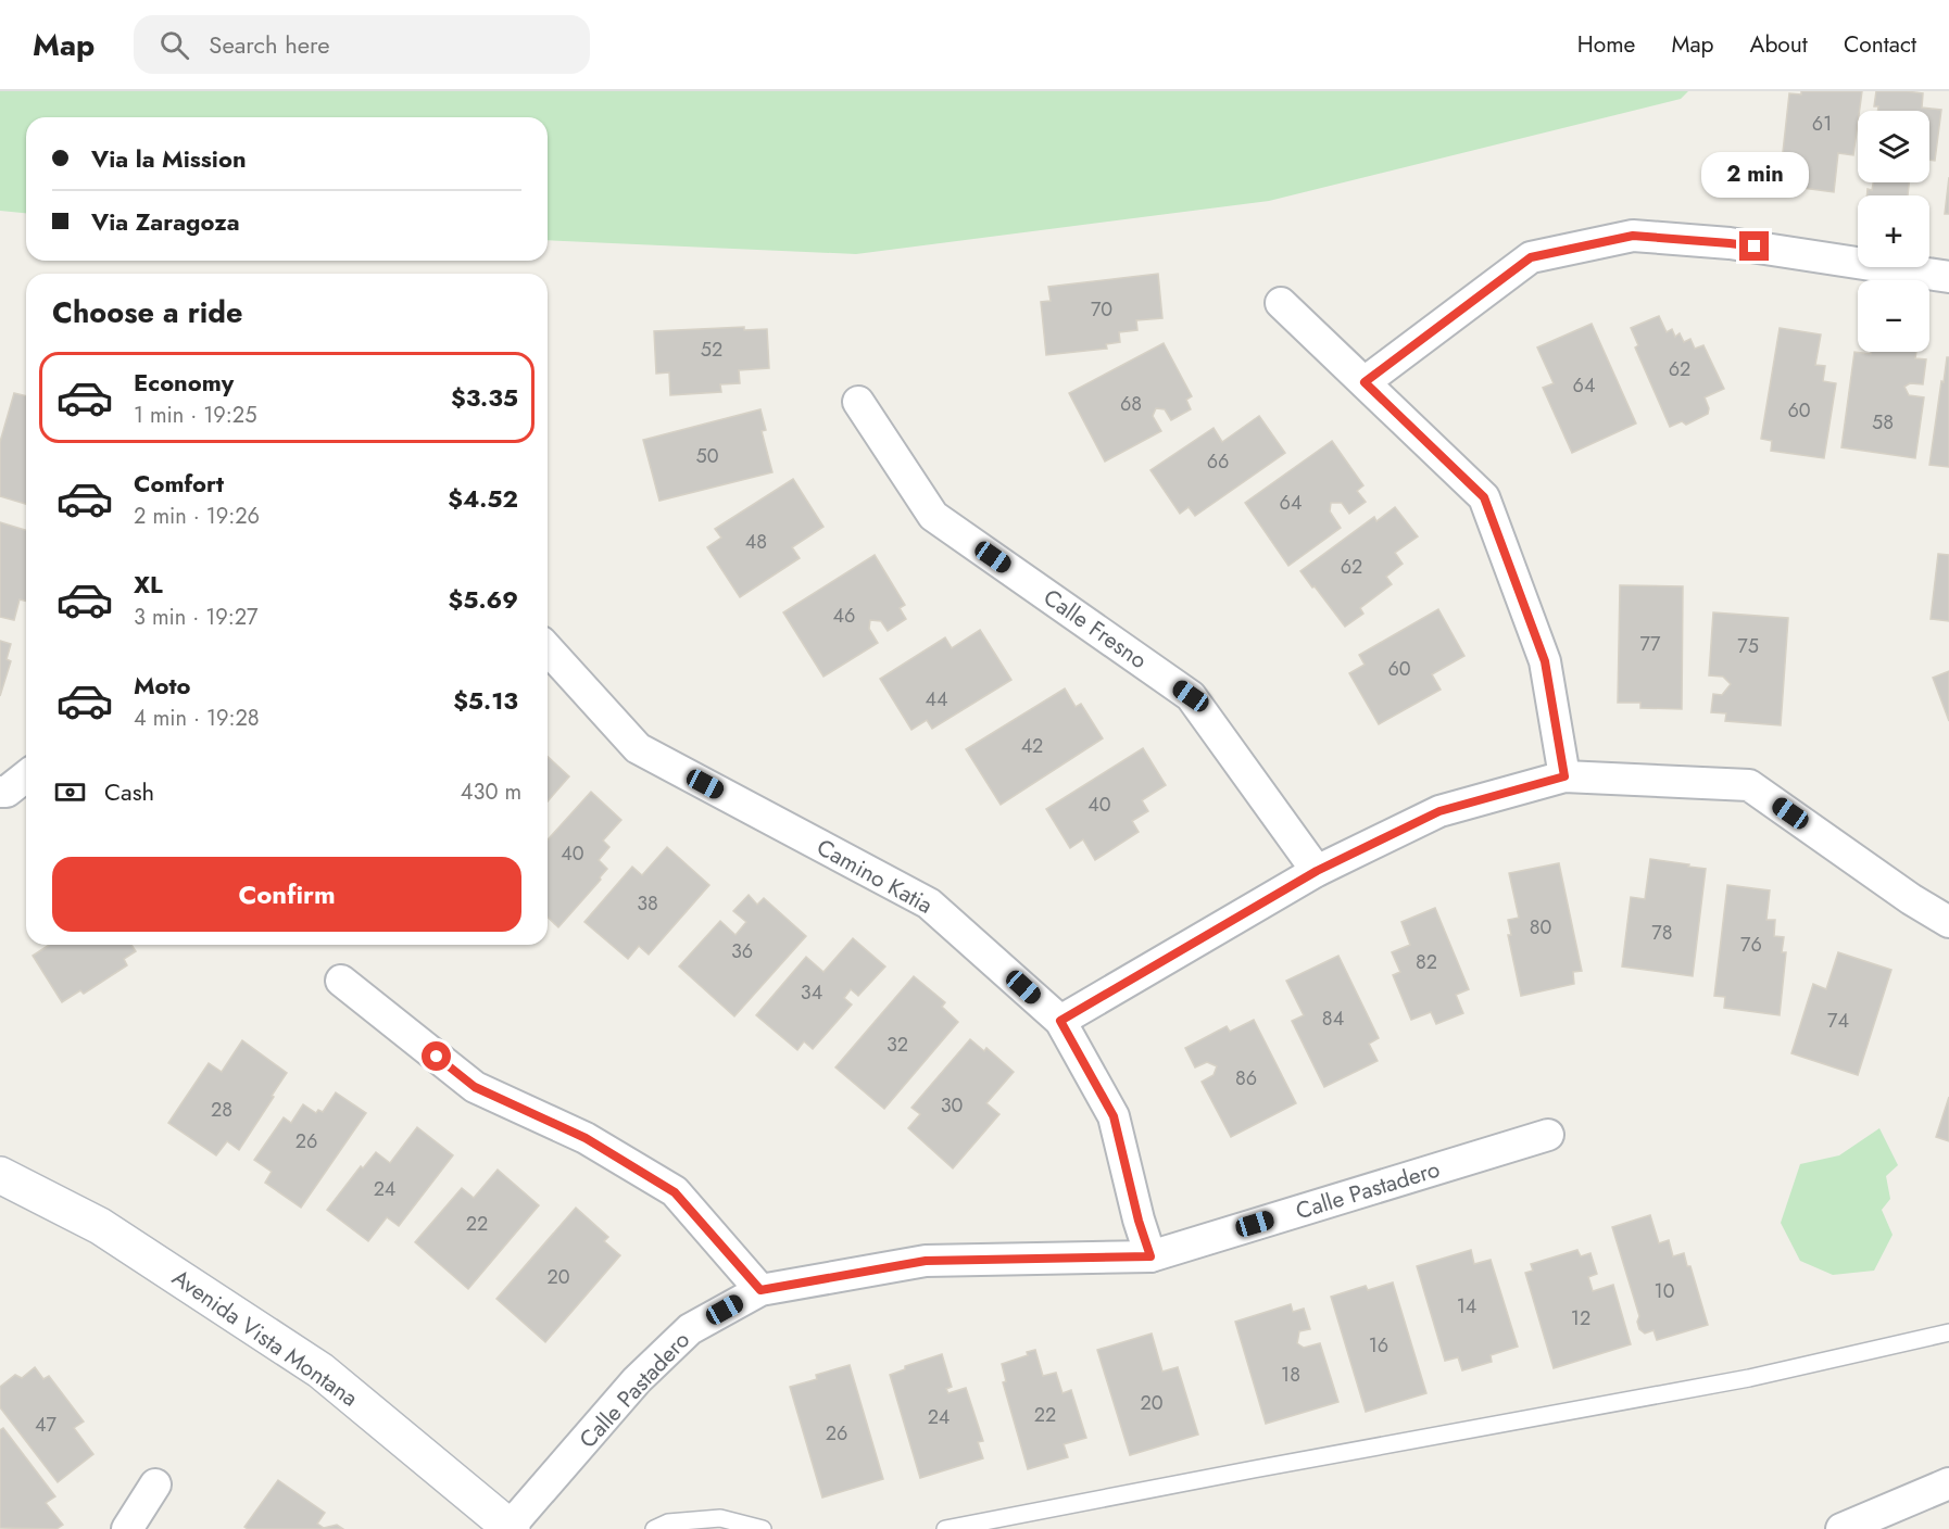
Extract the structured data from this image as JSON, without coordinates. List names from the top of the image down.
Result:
{
  "streets": {
    "street": [
      "Calle Fresno",
      "Camino Katia",
      "Calle Pastadero",
      "Avenida Vista Montana"
    ]
  },
  "crossings": [
    ["Camino Katia", "Calle Pastadero"],
    ["Calle Pastadero", "Avenida Vista Montana"]
  ],
  "house_numbers": [
    "61",
    "70",
    "52",
    "62",
    "64",
    "68",
    "60",
    "58",
    "50",
    "66",
    "64",
    "48",
    "62",
    "46",
    "77",
    "75",
    "60",
    "44",
    "42",
    "40",
    "40",
    "38",
    "80",
    "78",
    "76",
    "36",
    "82",
    "34",
    "84",
    "74",
    "32",
    "86",
    "30",
    "28",
    "26",
    "24",
    "22",
    "20",
    "10",
    "14",
    "12",
    "16",
    "18",
    "20",
    "22",
    "24",
    "47",
    "26"
  ],
  "page": {
    "header": "Map",
    "search": "Search here",
    "nav": [
      "Home",
      "Map",
      "About",
      "Contact"
    ],
    "map_buttons": ["+", "−"],
    "banner": ["Via la Mission", "Via Zaragoza"],
    "bubble": "2 min",
    "heading": "Choose a ride",
    "list": [
      {
        "name": "Economy",
        "note": "1 min · 19:25",
        "value": "$3.35"
      },
      {
        "name": "Comfort",
        "note": "2 min · 19:26",
        "value": "$4.52"
      },
      {
        "name": "XL",
        "note": "3 min · 19:27",
        "value": "$5.69"
      },
      {
        "name": "Moto",
        "note": "4 min · 19:28",
        "value": "$5.13"
      }
    ],
    "pay": ["Cash", "430 m"],
    "buttons": "Confirm"
  }
}
